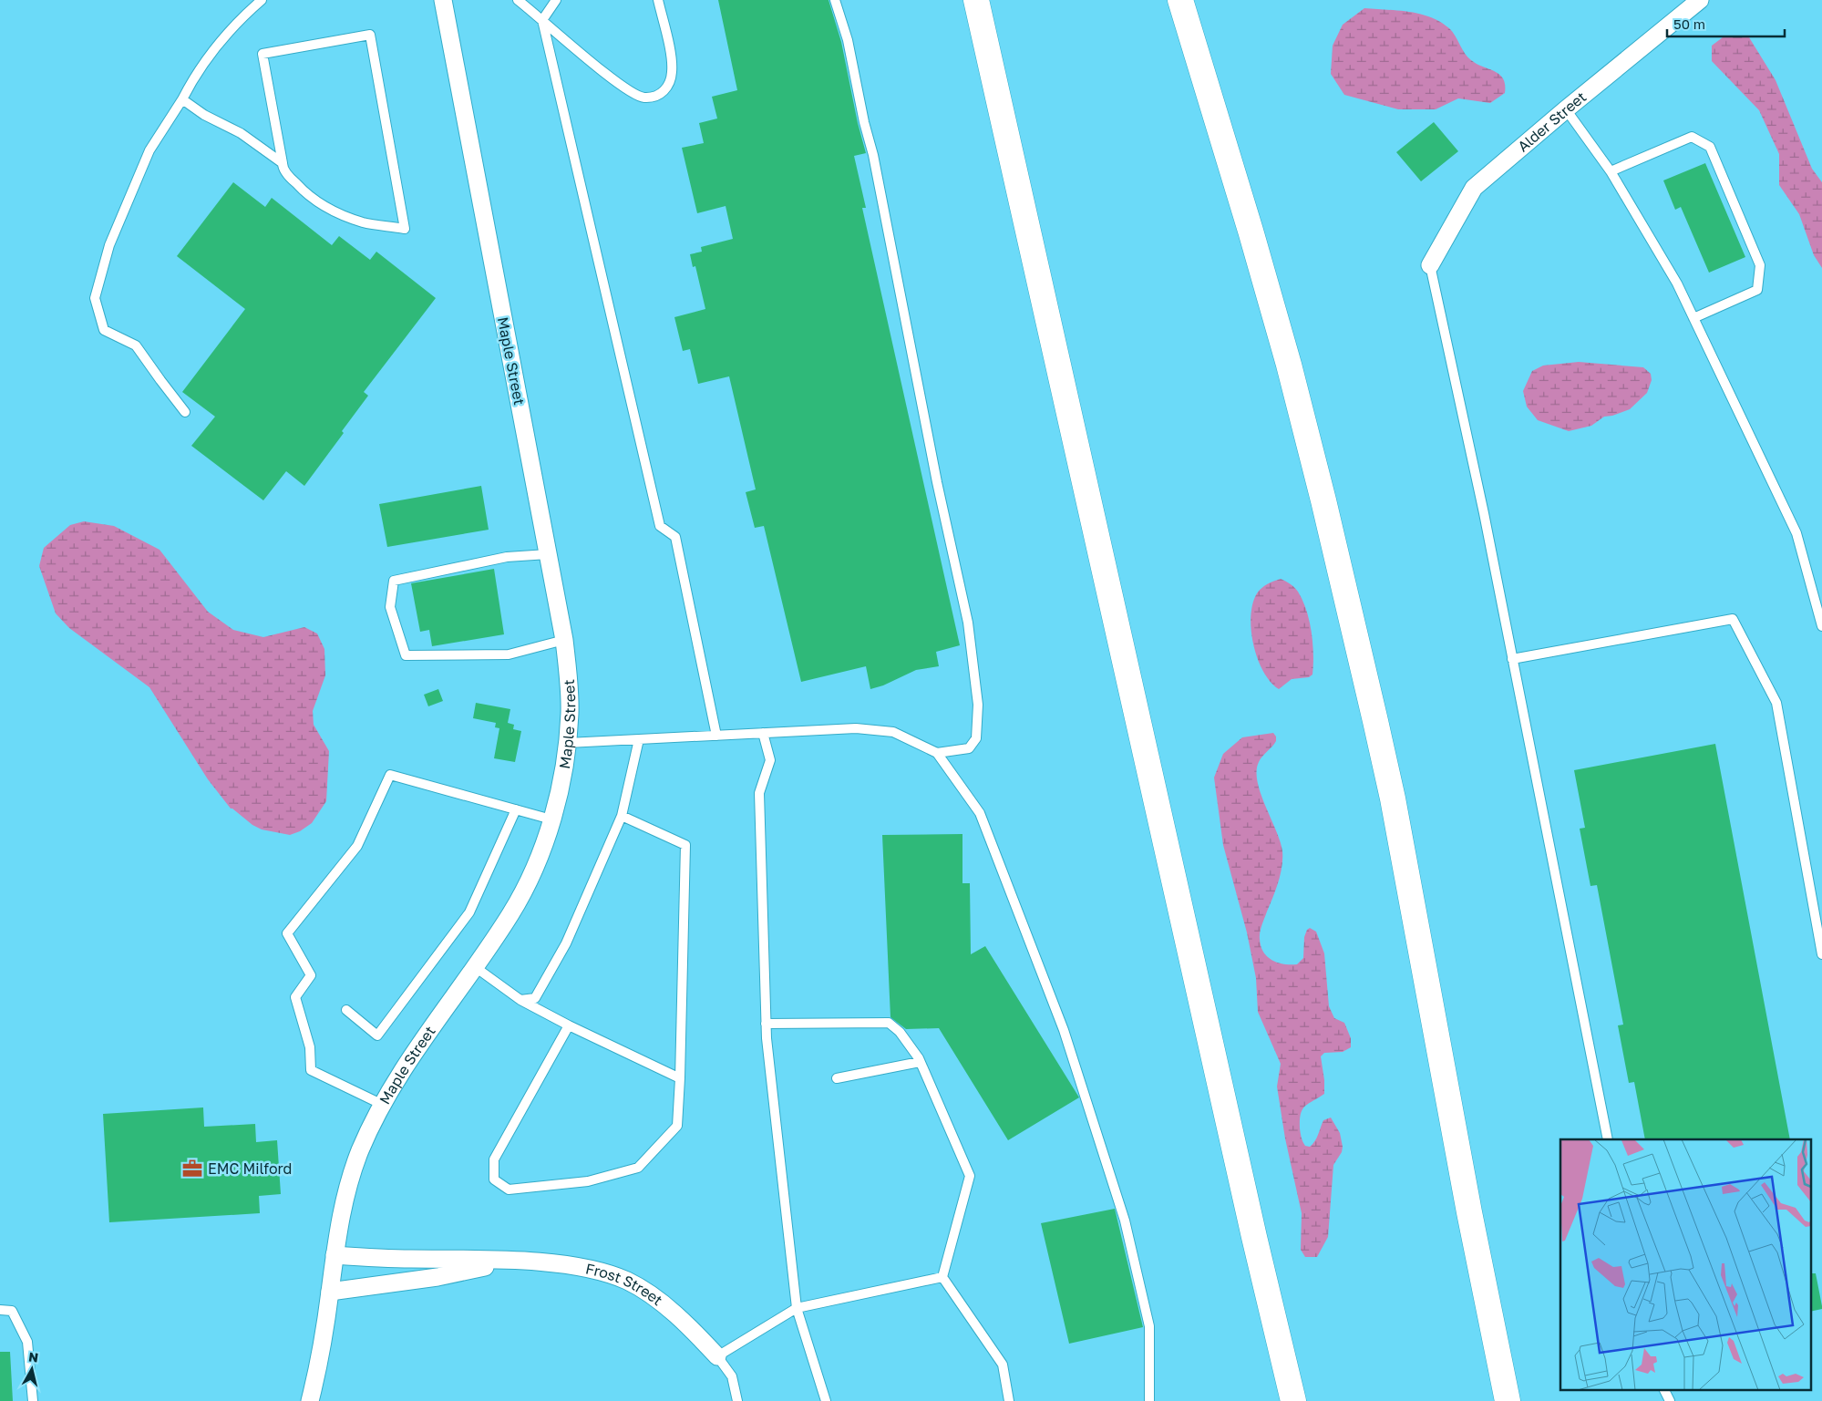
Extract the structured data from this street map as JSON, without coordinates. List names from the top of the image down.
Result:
{
  "streets": {
    "street": ["Alder Street", "Maple Street", "Frost Street"]
  },
  "crossings": [
    ["Maple Street", "Frost Street"]
  ],
  "places": {
    "office": ["EMC Milford"]
  },
  "scale_bar": "50 m",
  "north": "top"
}
